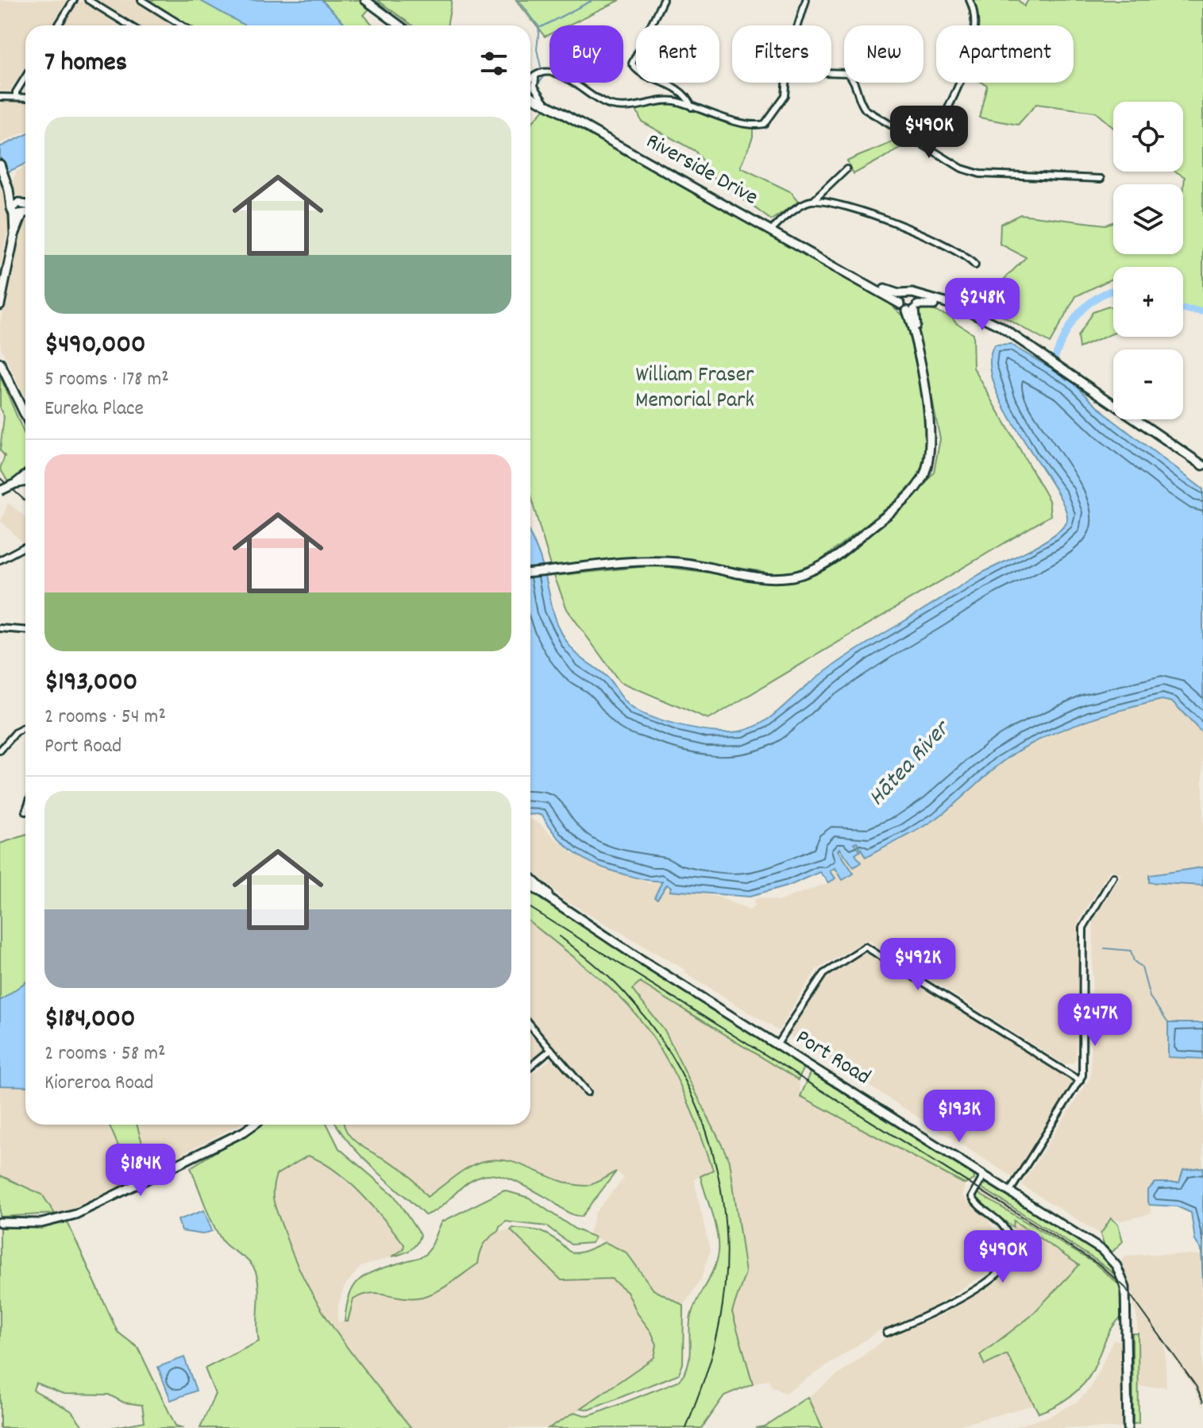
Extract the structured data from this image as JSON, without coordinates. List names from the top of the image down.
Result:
{
  "streets": {
    "main road": ["Riverside Drive", "Port Road"]
  },
  "water": ["Hātea River"],
  "parks": ["William Fraser Memorial Park"],
  "page": {
    "chip": [
      "Buy",
      "Rent",
      "Filters",
      "New",
      "Apartment"
    ],
    "heading": "7 homes",
    "map_buttons": ["+", "−"],
    "list": [
      {
        "name": "$490,000",
        "note": "5 rooms · 178 m² · Eureka Place"
      },
      {
        "name": "$193,000",
        "note": "2 rooms · 54 m² · Port Road"
      },
      {
        "name": "$184,000",
        "note": "2 rooms · 58 m² · Kioreroa Road"
      }
    ],
    "price": [
      "$490K",
      "$248K",
      "$492K",
      "$247K",
      "$193K",
      "$184K",
      "$490K"
    ]
  }
}
